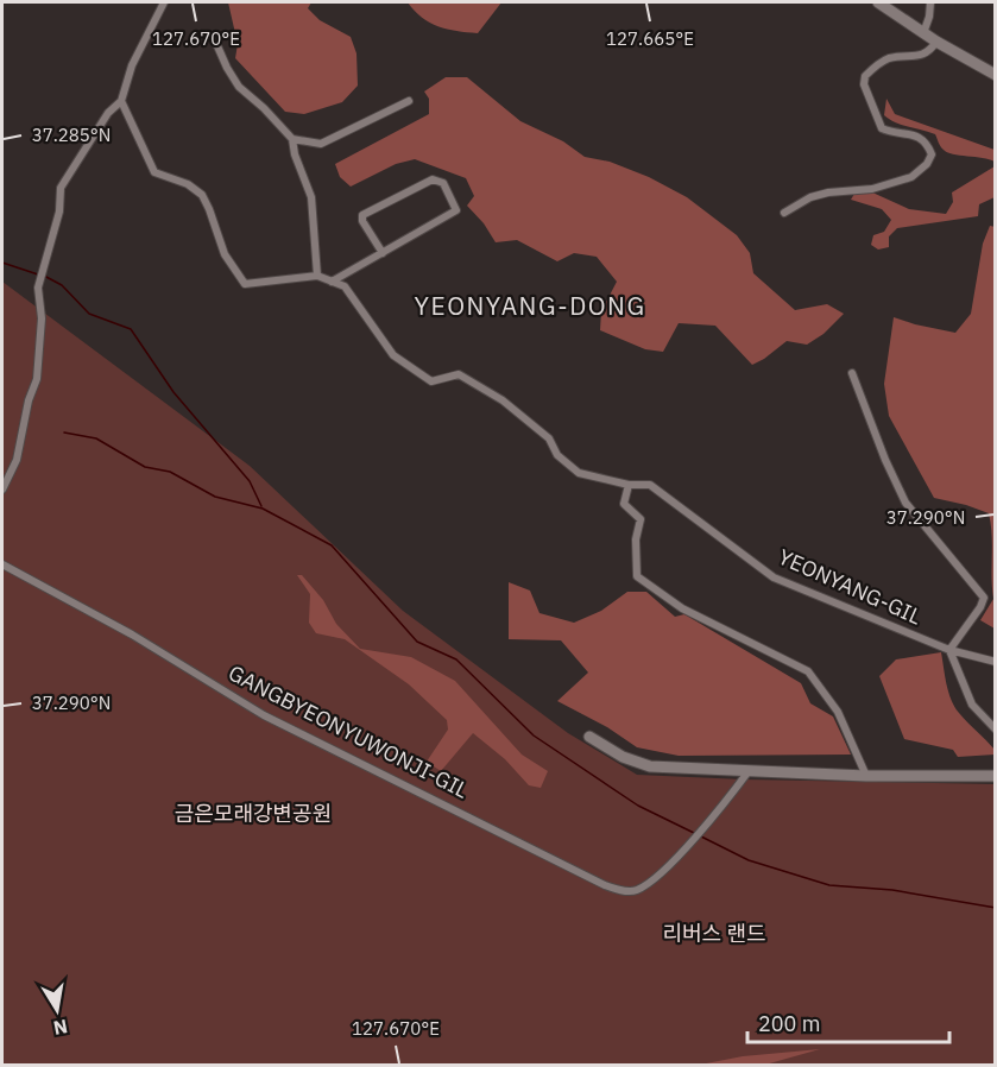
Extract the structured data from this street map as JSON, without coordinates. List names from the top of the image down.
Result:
{
  "streets": {
    "street": ["YEONYANG-GIL", "GANGBYEONYUWONJI-GIL"]
  },
  "districts": ["YEONYANG-DONG"],
  "parks": ["금은모래강변공원", "리버스 랜드"],
  "scale_bar": "200 m",
  "north": "bottom",
  "coordinates": [
    "127.670°E",
    "127.665°E",
    "37.285°N",
    "37.290°N"
  ]
}
